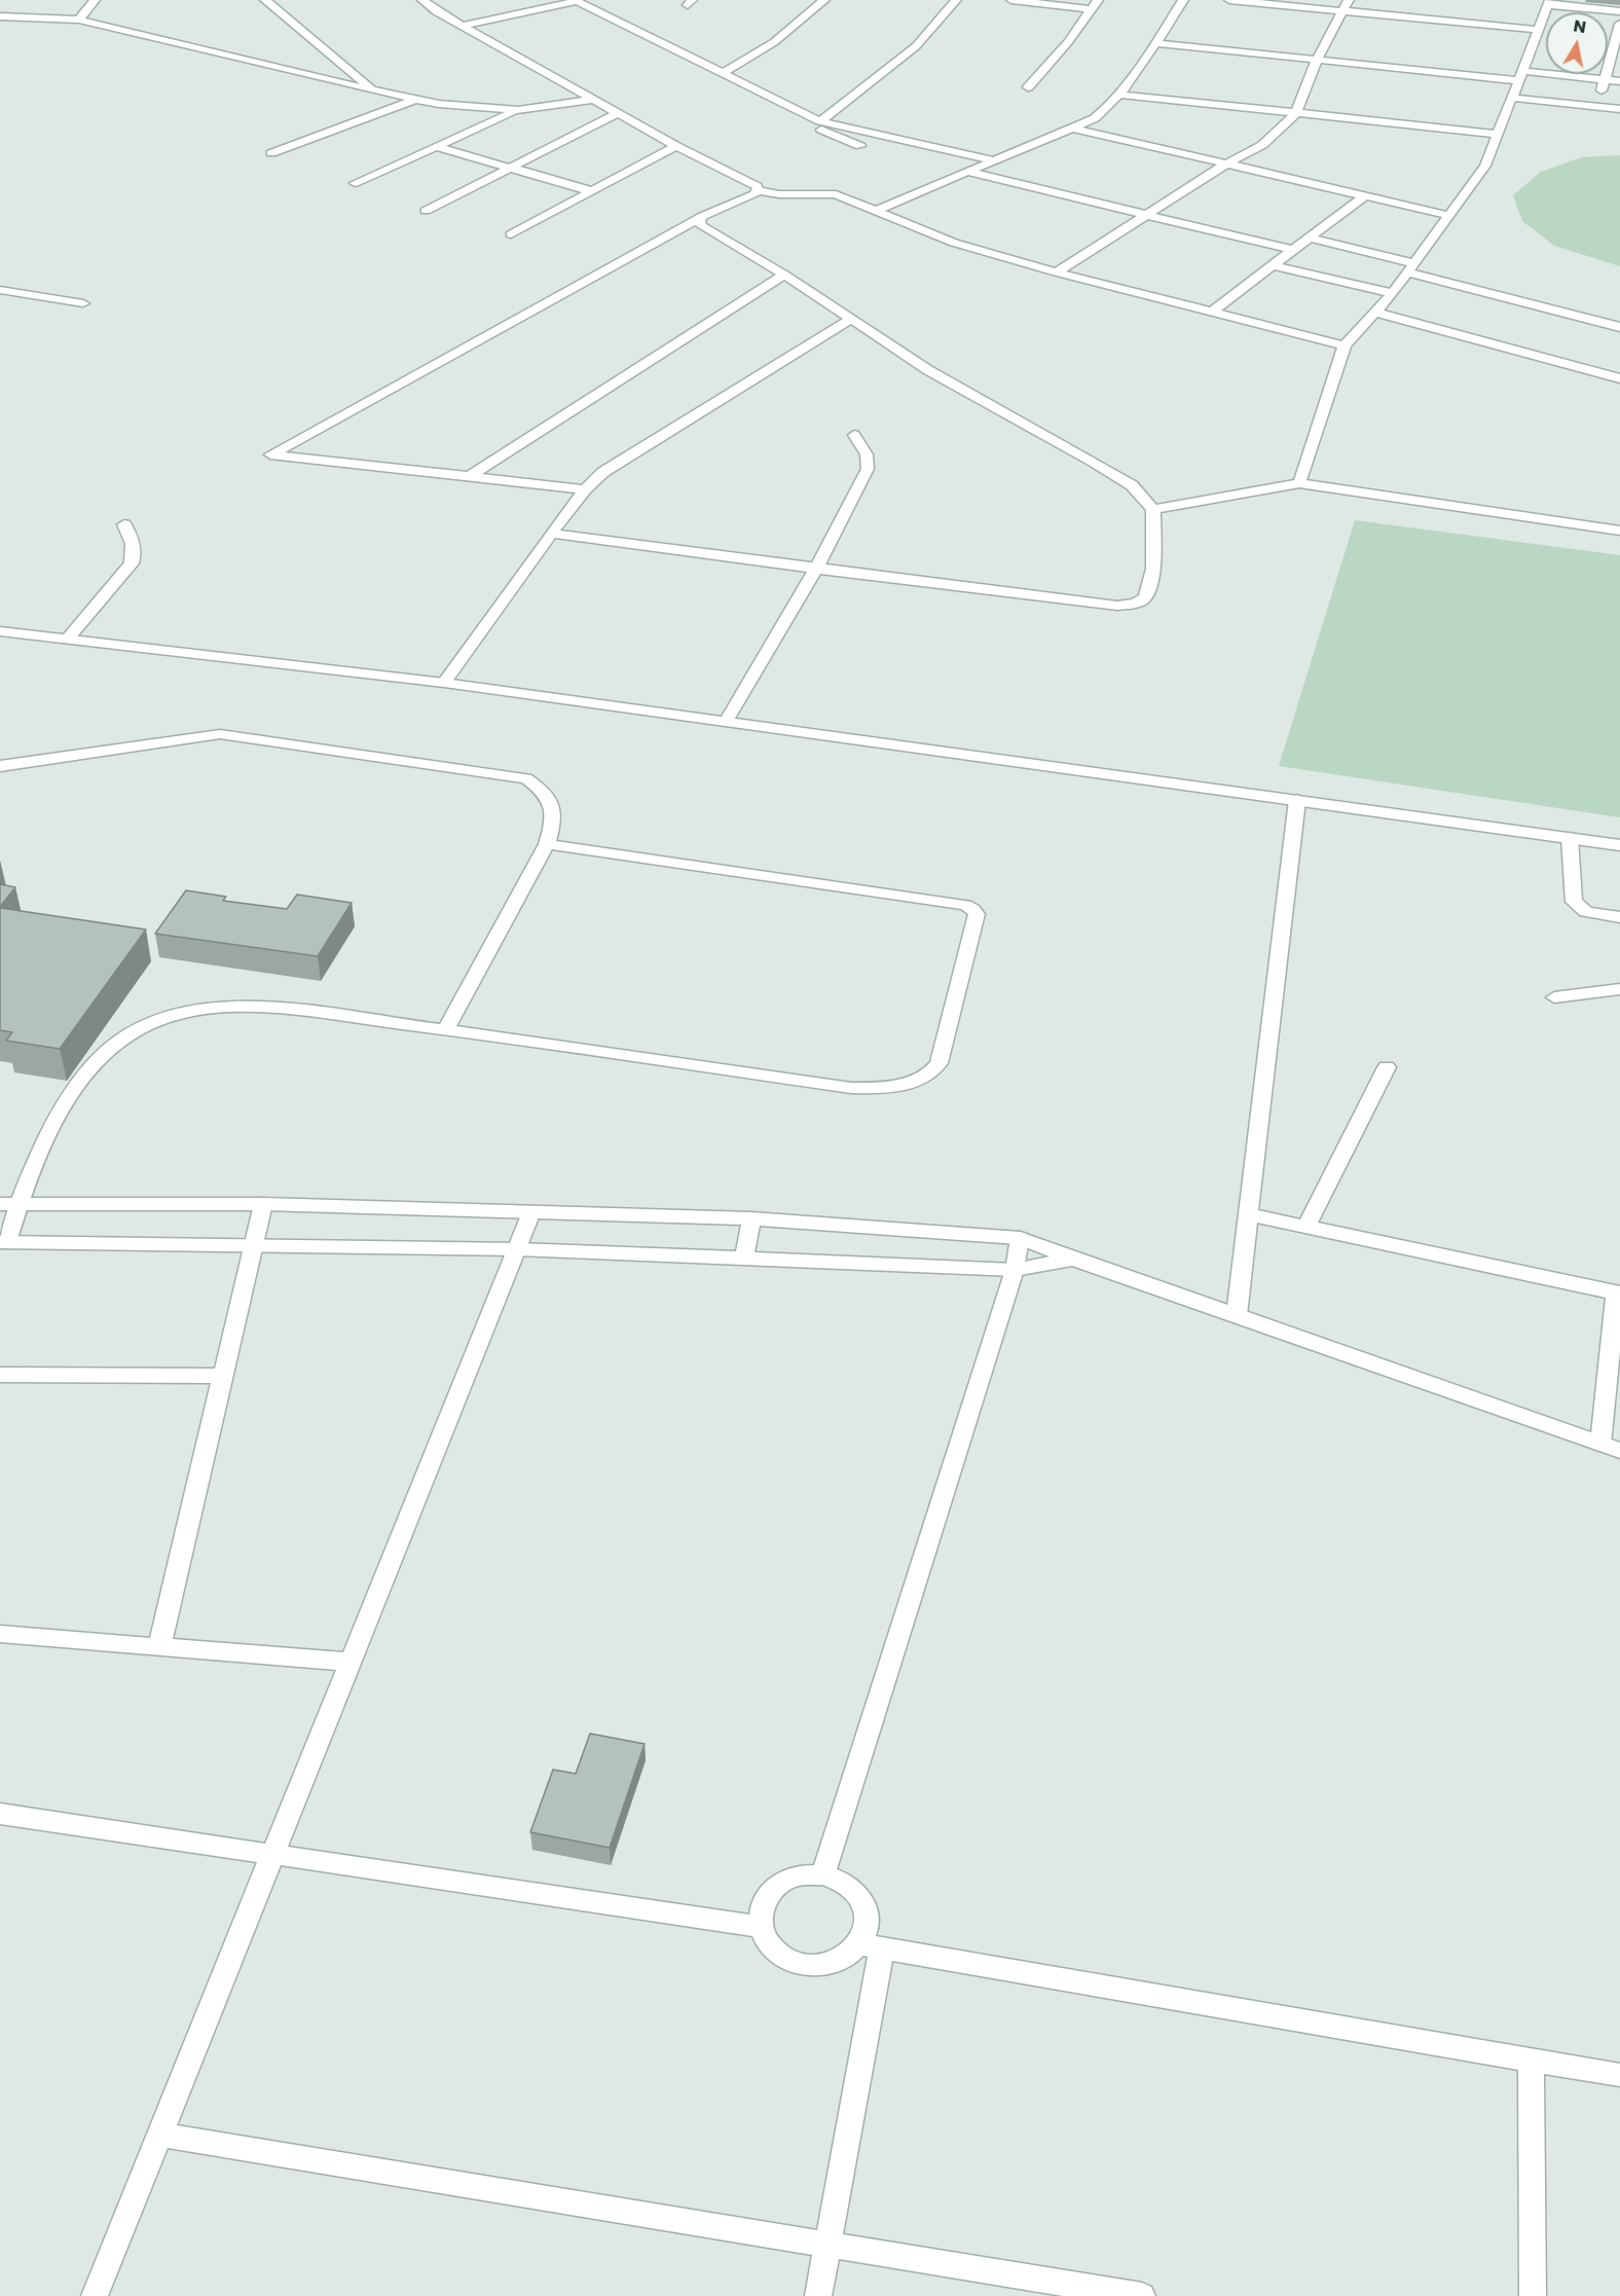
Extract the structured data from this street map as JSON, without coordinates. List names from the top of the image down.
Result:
{
  "north": "top"
}
